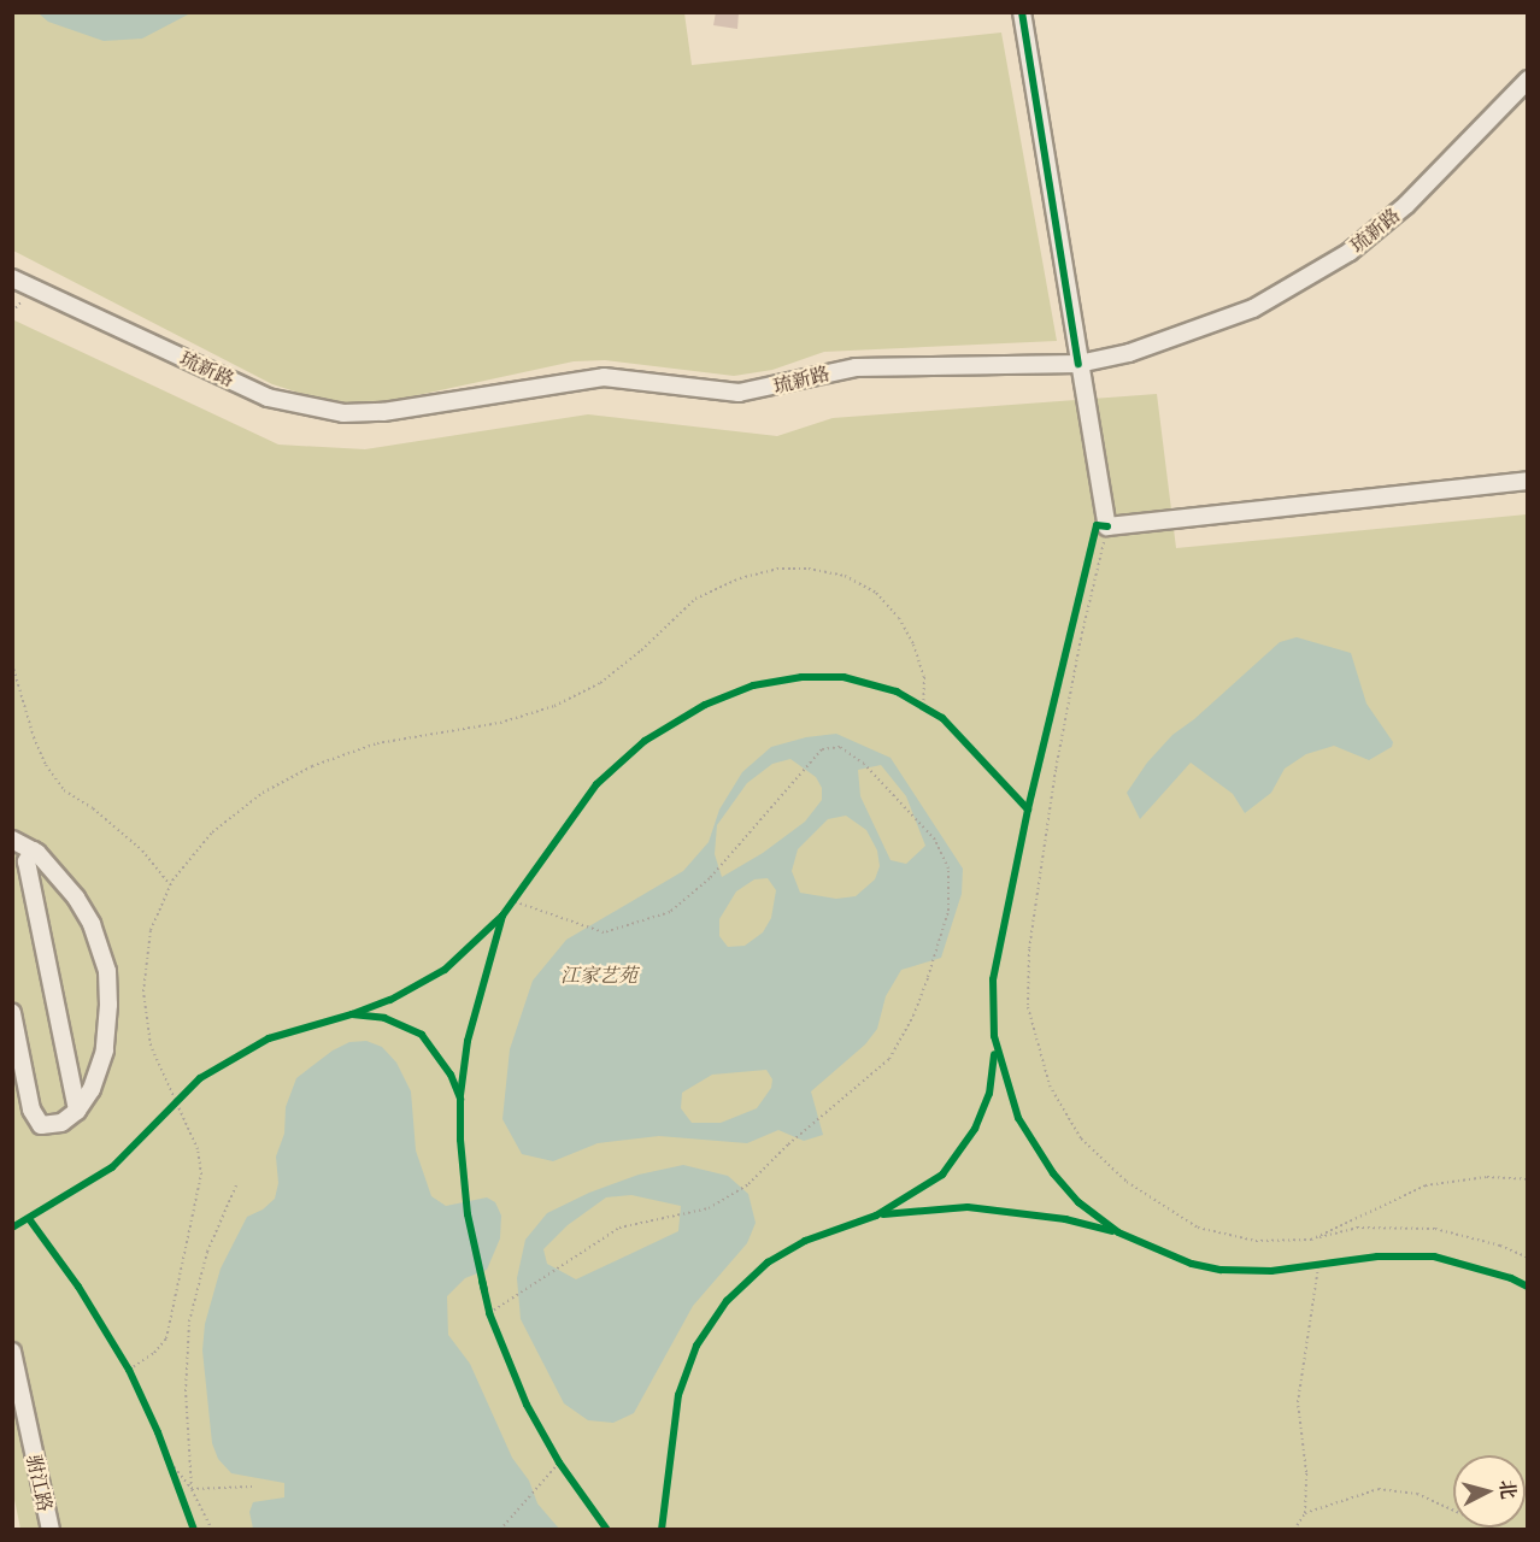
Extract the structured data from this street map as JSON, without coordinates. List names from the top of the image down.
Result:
{
  "streets": {
    "street": ["琉新路", "驸江路"]
  },
  "parks": ["江家艺苑"],
  "north": "right"
}
